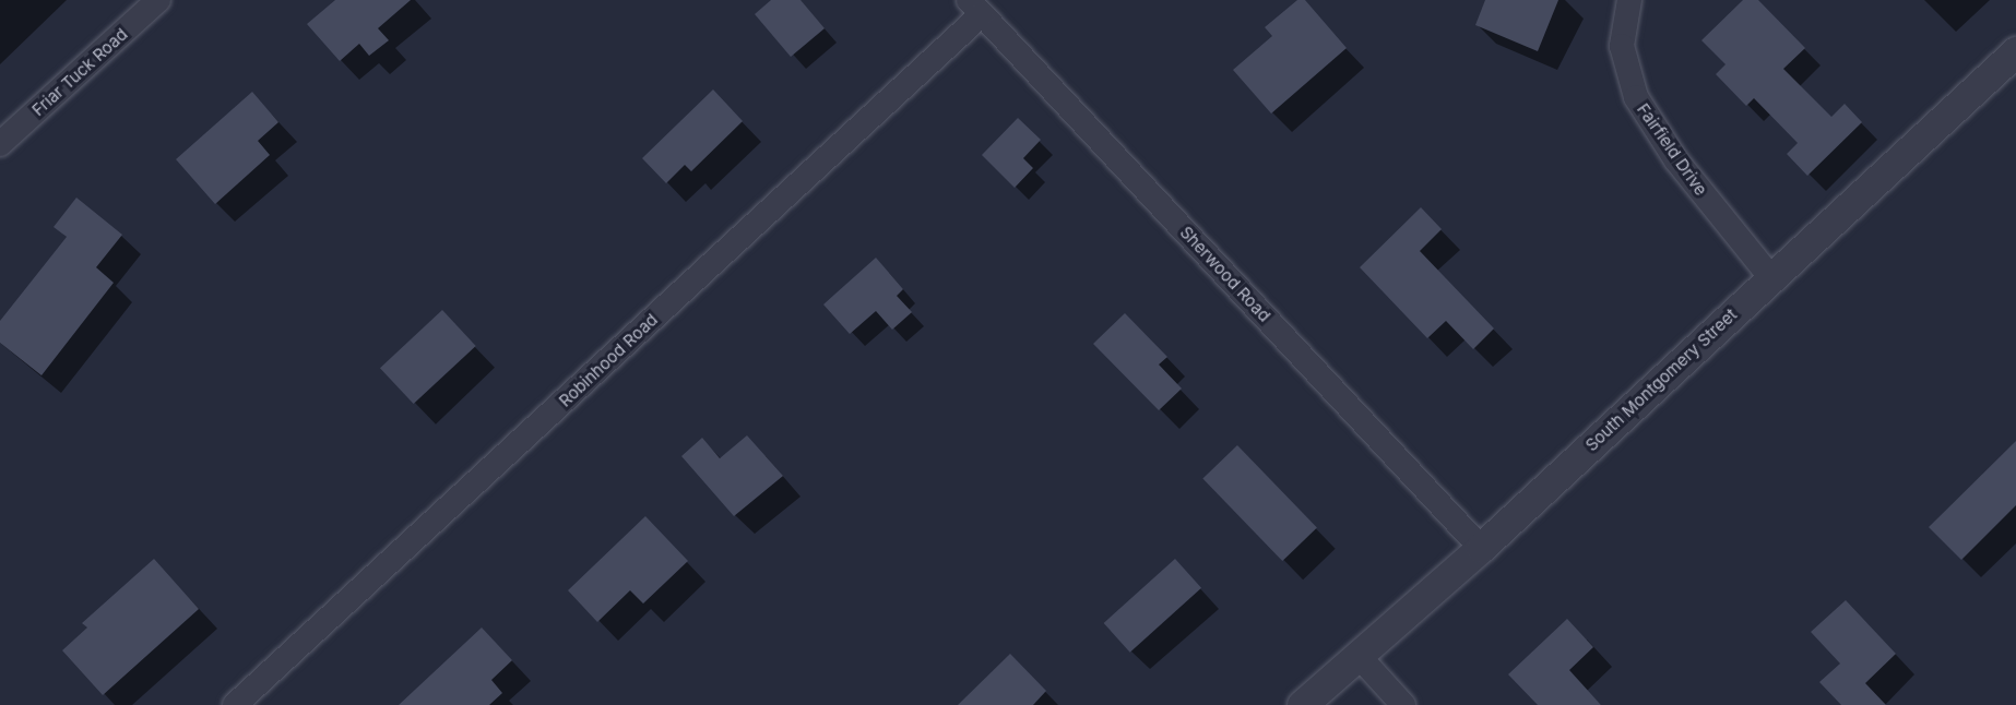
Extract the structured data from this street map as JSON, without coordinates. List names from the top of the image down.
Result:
{
  "streets": {
    "street": [
      "Friar Tuck Road",
      "Fairfield Drive",
      "Sherwood Road",
      "Robinhood Road",
      "South Montgomery Street"
    ]
  },
  "crossings": [
    ["Fairfield Drive", "South Montgomery Street"],
    ["Sherwood Road", "Robinhood Road"],
    ["Sherwood Road", "South Montgomery Street"]
  ]
}
